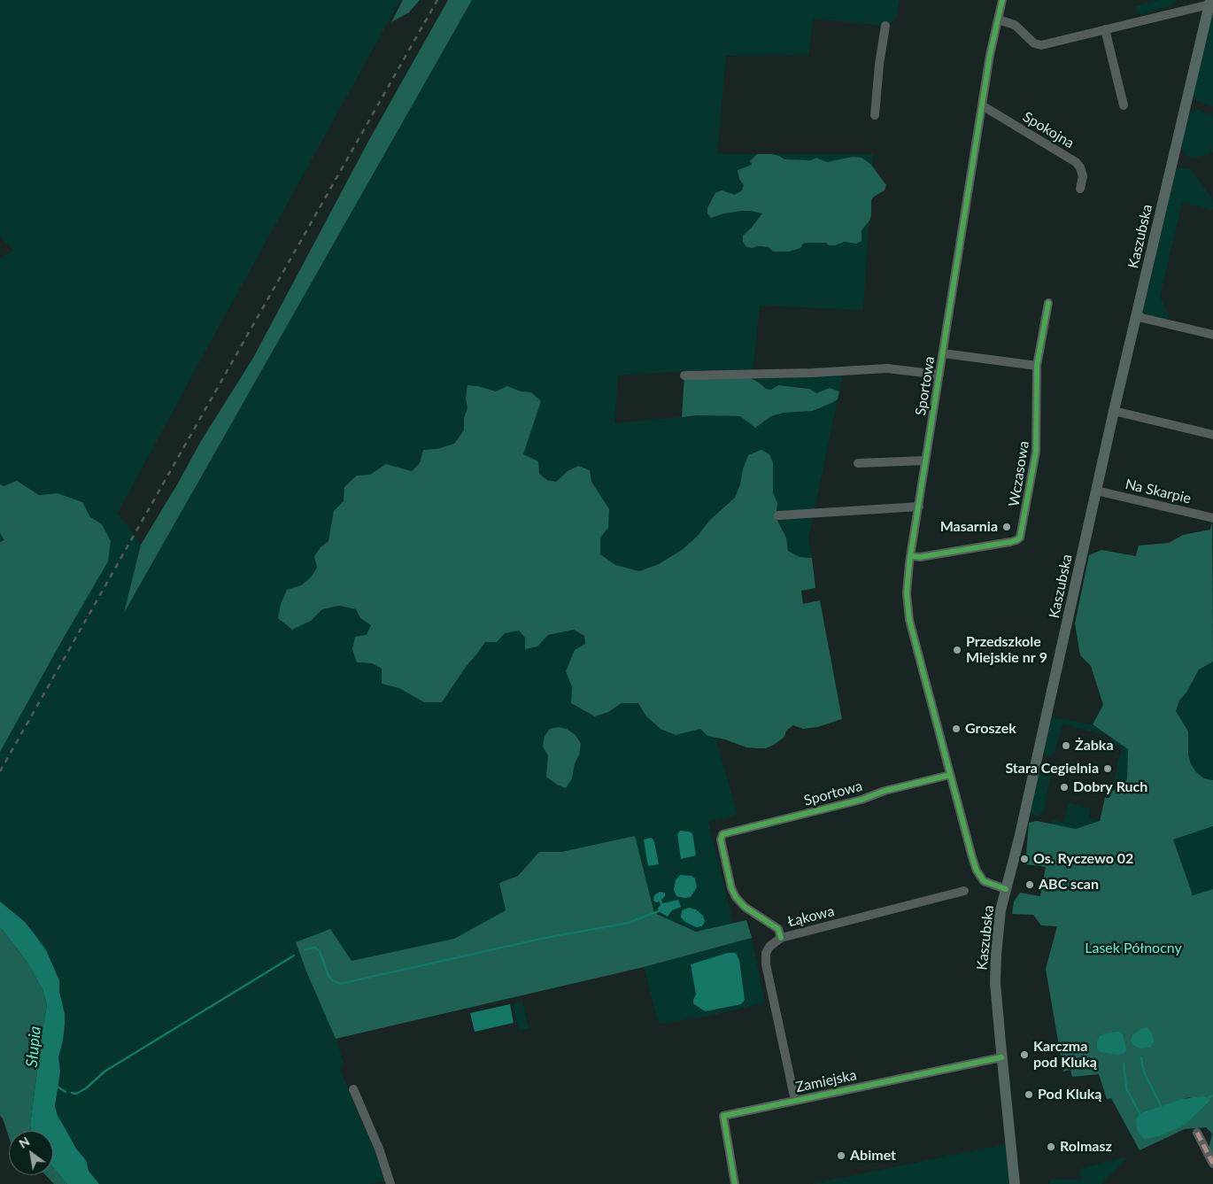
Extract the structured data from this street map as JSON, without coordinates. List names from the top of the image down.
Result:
{
  "streets": {
    "main road": ["Kaszubska"],
    "street": [
      "Spokojna",
      "Sportowa",
      "Wczasowa",
      "Na Skarpie",
      "Łąkowa",
      "Zamiejska"
    ]
  },
  "crossings": [
    ["Spokojna", "Sportowa"],
    ["Kaszubska", "Sportowa"],
    ["Kaszubska", "Na Skarpie"],
    ["Kaszubska", "Zamiejska"],
    ["Sportowa", "Wczasowa"],
    ["Sportowa", "Łąkowa"],
    ["Łąkowa", "Zamiejska"]
  ],
  "water": ["Słupia"],
  "parks": ["Lasek Północny"],
  "places": [
    "Masarnia",
    "Przedszkole Miejskie nr 9",
    "Groszek",
    "Żabka",
    "Stara Cegielnia",
    "Dobry Ruch",
    "Os. Ryczewo 02",
    "ABC scan",
    "Karczma pod Kluką",
    "Pod Kluką",
    "Rolmasz",
    "Abimet"
  ],
  "north": "top left"
}
